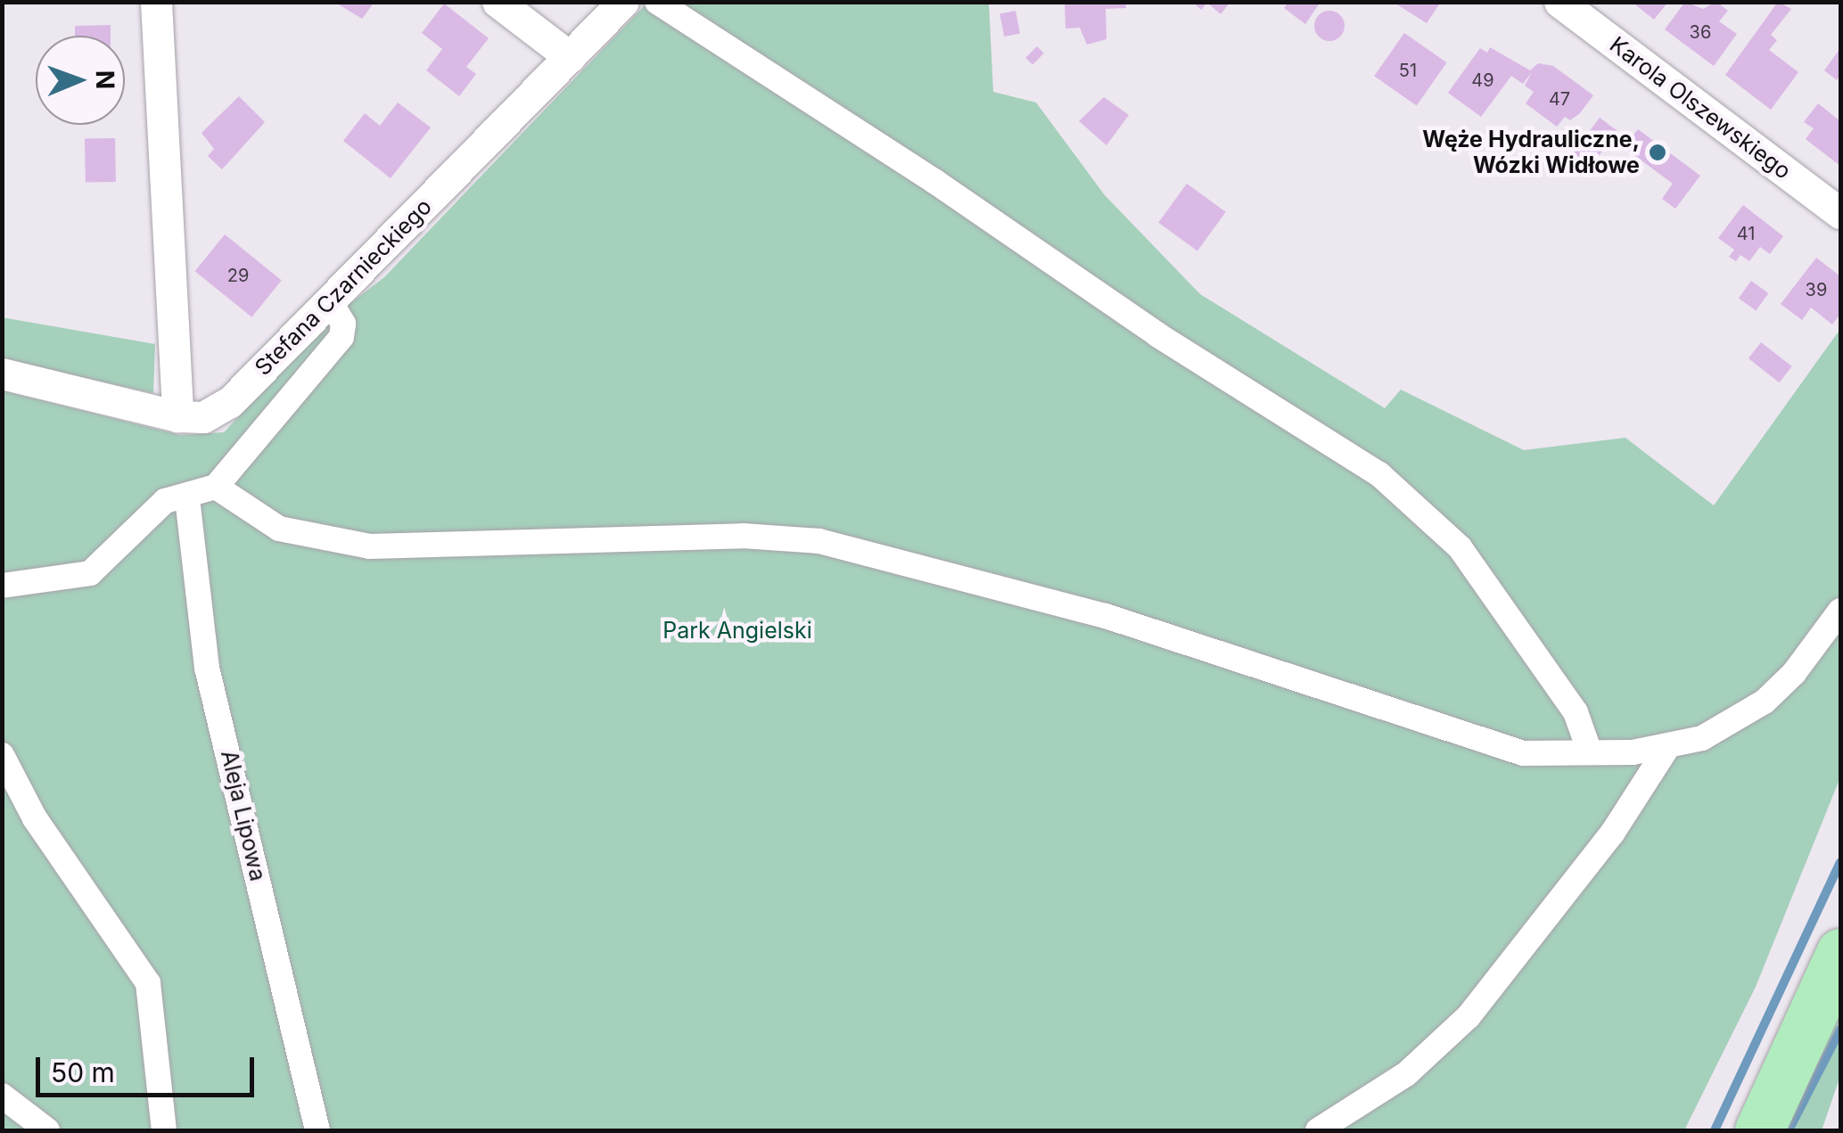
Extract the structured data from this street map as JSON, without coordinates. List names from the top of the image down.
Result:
{
  "streets": {
    "street": ["Karola Olszewskiego", "Stefana Czarnieckiego", "Aleja Lipowa"]
  },
  "parks": ["Park Angielski"],
  "places": ["Węże Hydrauliczne, Wózki Widłowe"],
  "house_numbers": [
    "36",
    "51",
    "49",
    "47",
    "41",
    "29",
    "39"
  ],
  "scale_bar": "50 m",
  "north": "right"
}
